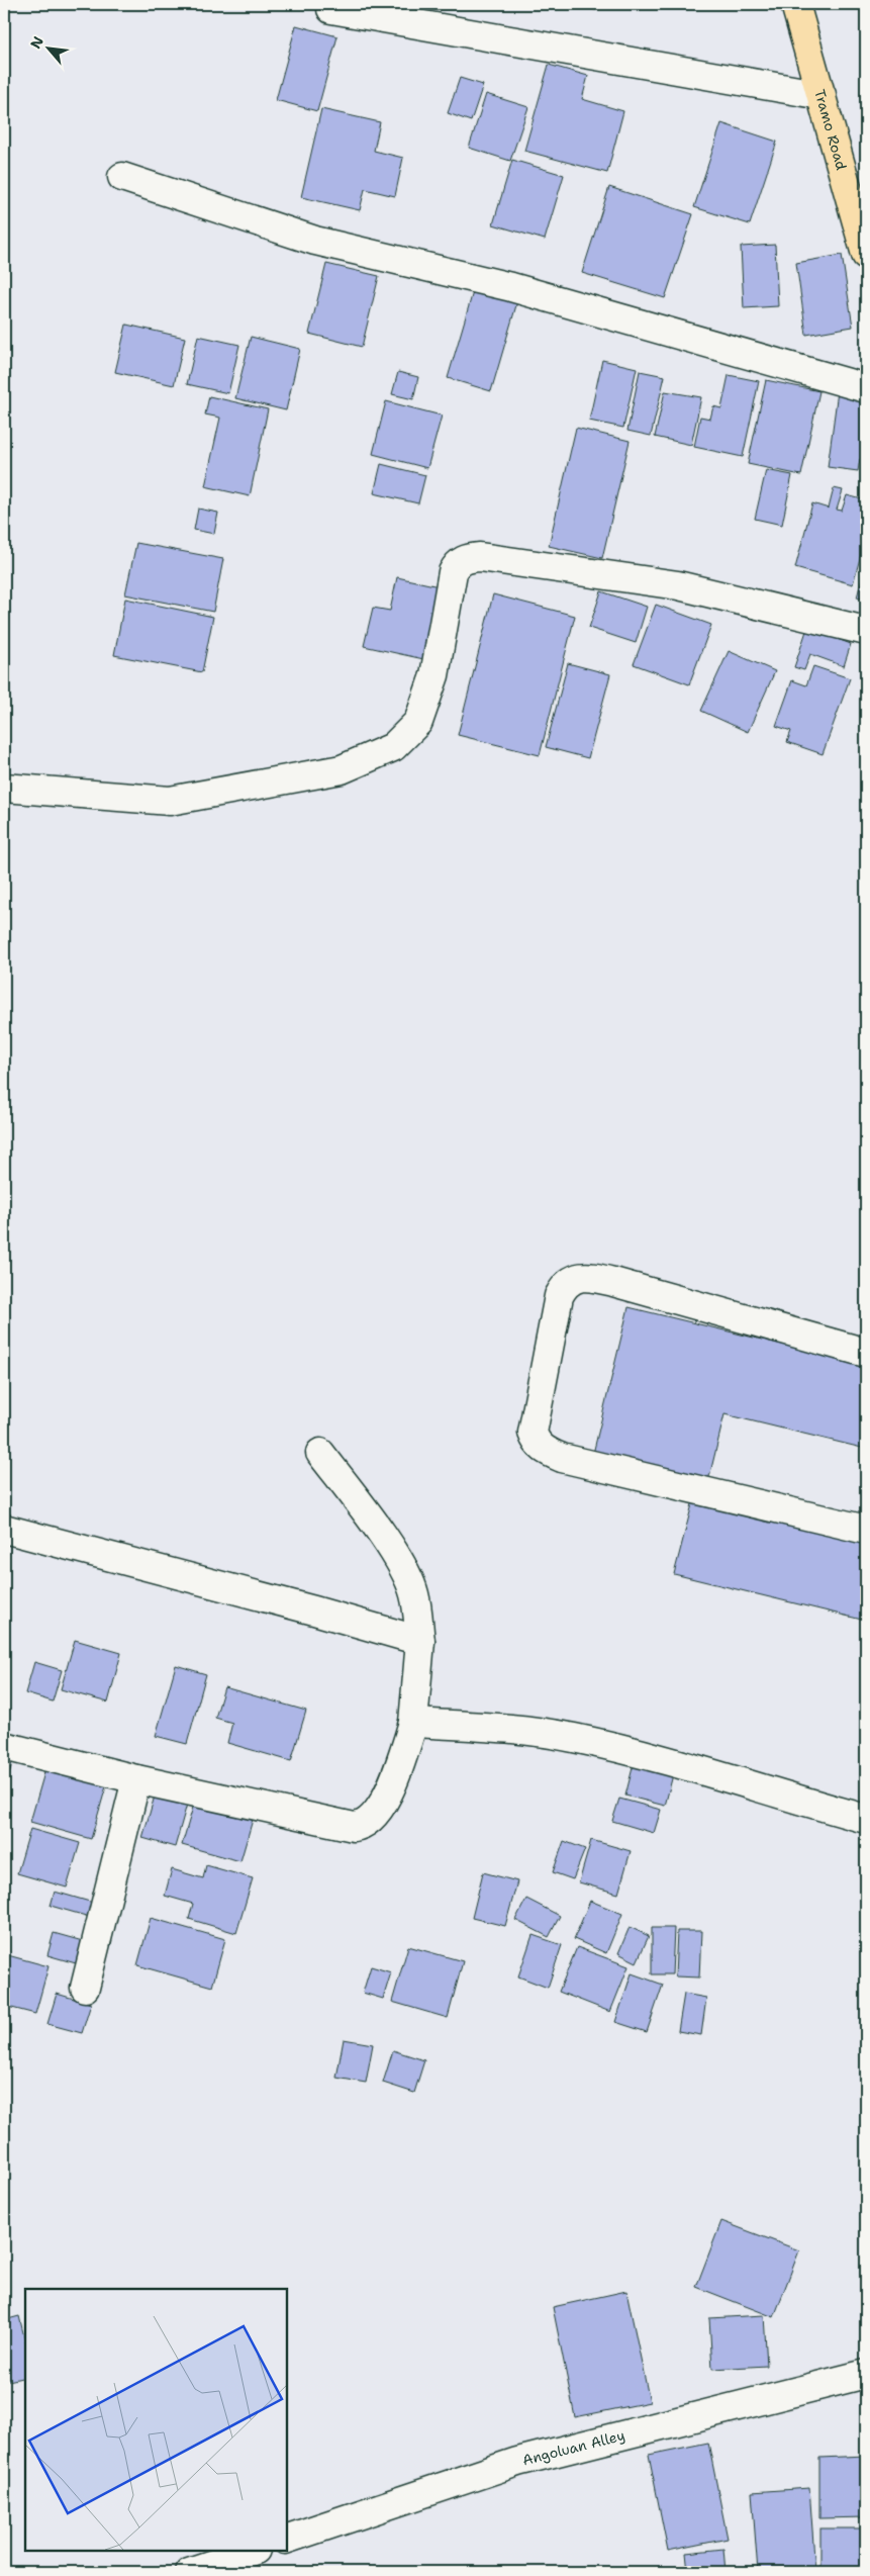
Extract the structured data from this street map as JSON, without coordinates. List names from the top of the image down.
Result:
{
  "streets": {
    "main road": ["Tramo Road"],
    "street": ["Angoluan Alley"]
  },
  "north": "top left"
}
